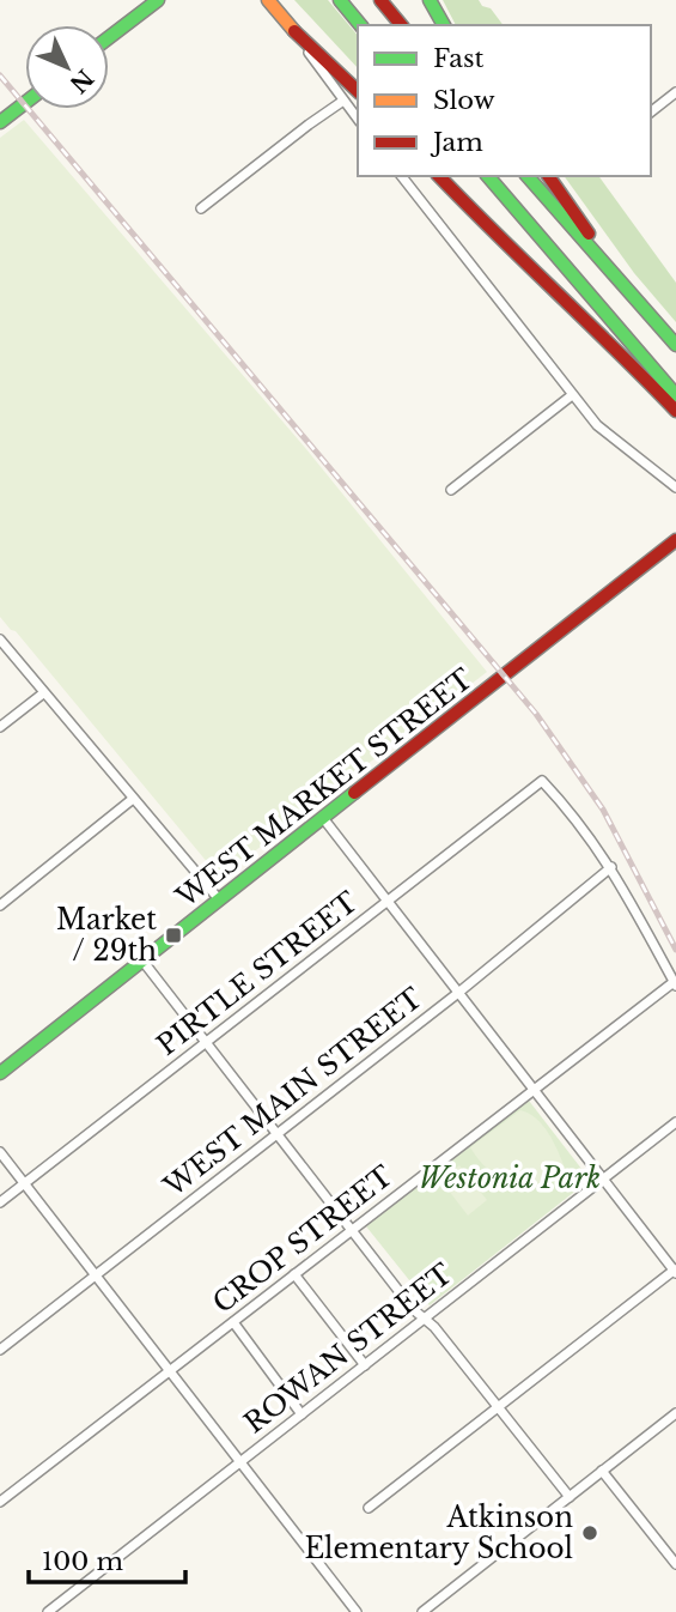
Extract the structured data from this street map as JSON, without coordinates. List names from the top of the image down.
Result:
{
  "streets": {
    "main road": ["WEST MARKET STREET"],
    "street": [
      "PIRTLE STREET",
      "WEST MAIN STREET",
      "CROP STREET",
      "ROWAN STREET"
    ]
  },
  "crossings": [
    ["PIRTLE STREET", "WEST MAIN STREET"]
  ],
  "parks": ["Westonia Park"],
  "places": {
    "transit": ["Market / 29th"],
    "other": ["Atkinson Elementary School"]
  },
  "legend": ["Fast", "Slow", "Jam"],
  "scale_bar": "100 m",
  "north": "bottom right"
}
